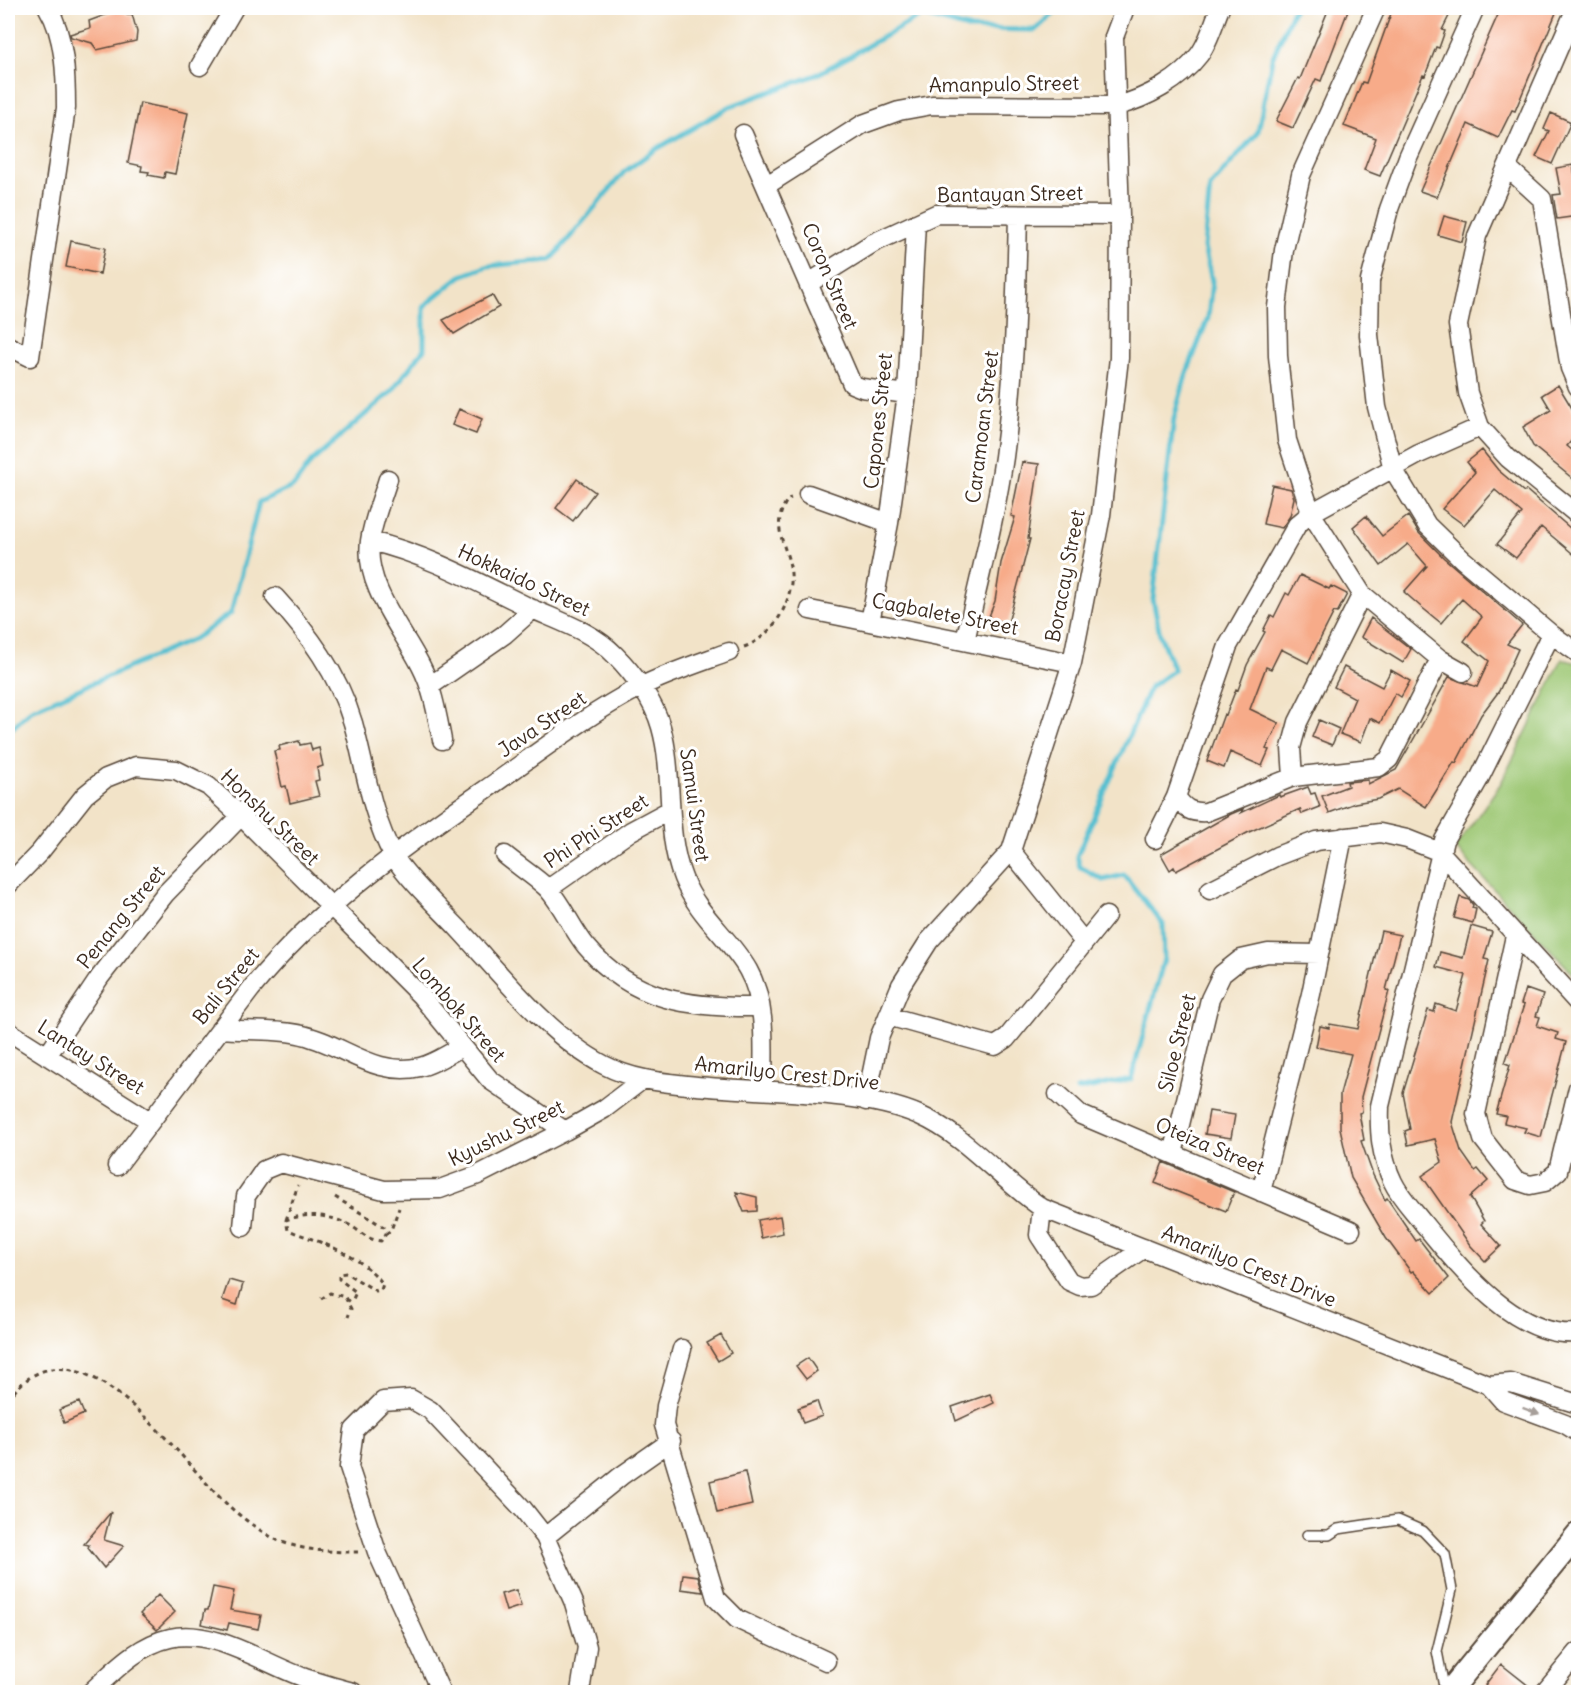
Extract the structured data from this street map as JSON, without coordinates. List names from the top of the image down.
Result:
{
  "streets": {
    "street": [
      "Amanpulo Street",
      "Bantayan Street",
      "Coron Street",
      "Capones Street",
      "Caramoan Street",
      "Boracay Street",
      "Hokkaido Street",
      "Cagbalete Street",
      "Java Street",
      "Samui Street",
      "Honshu Street",
      "Phi Phi Street",
      "Penang Street",
      "Bali Street",
      "Lombok Street",
      "Siloe Street",
      "Lantay Street",
      "Amarilyo Crest Drive",
      "Kyushu Street",
      "Oteiza Street"
    ]
  },
  "crossings": [
    ["Amanpulo Street", "Coron Street"],
    ["Amanpulo Street", "Boracay Street"],
    ["Bantayan Street", "Coron Street"],
    ["Bantayan Street", "Capones Street"],
    ["Bantayan Street", "Caramoan Street"],
    ["Bantayan Street", "Boracay Street"],
    ["Coron Street", "Capones Street"],
    ["Capones Street", "Cagbalete Street"],
    ["Caramoan Street", "Cagbalete Street"],
    ["Boracay Street", "Cagbalete Street"],
    ["Boracay Street", "Amarilyo Crest Drive"],
    ["Hokkaido Street", "Java Street"],
    ["Hokkaido Street", "Samui Street"],
    ["Java Street", "Samui Street"],
    ["Java Street", "Bali Street"],
    ["Java Street", "Amarilyo Crest Drive"],
    ["Samui Street", "Phi Phi Street"],
    ["Samui Street", "Amarilyo Crest Drive"],
    ["Honshu Street", "Penang Street"],
    ["Honshu Street", "Bali Street"],
    ["Honshu Street", "Lombok Street"],
    ["Penang Street", "Lantay Street"],
    ["Bali Street", "Lombok Street"],
    ["Bali Street", "Lantay Street"],
    ["Bali Street", "Amarilyo Crest Drive"],
    ["Lombok Street", "Kyushu Street"],
    ["Siloe Street", "Oteiza Street"],
    ["Amarilyo Crest Drive", "Kyushu Street"]
  ]
}
